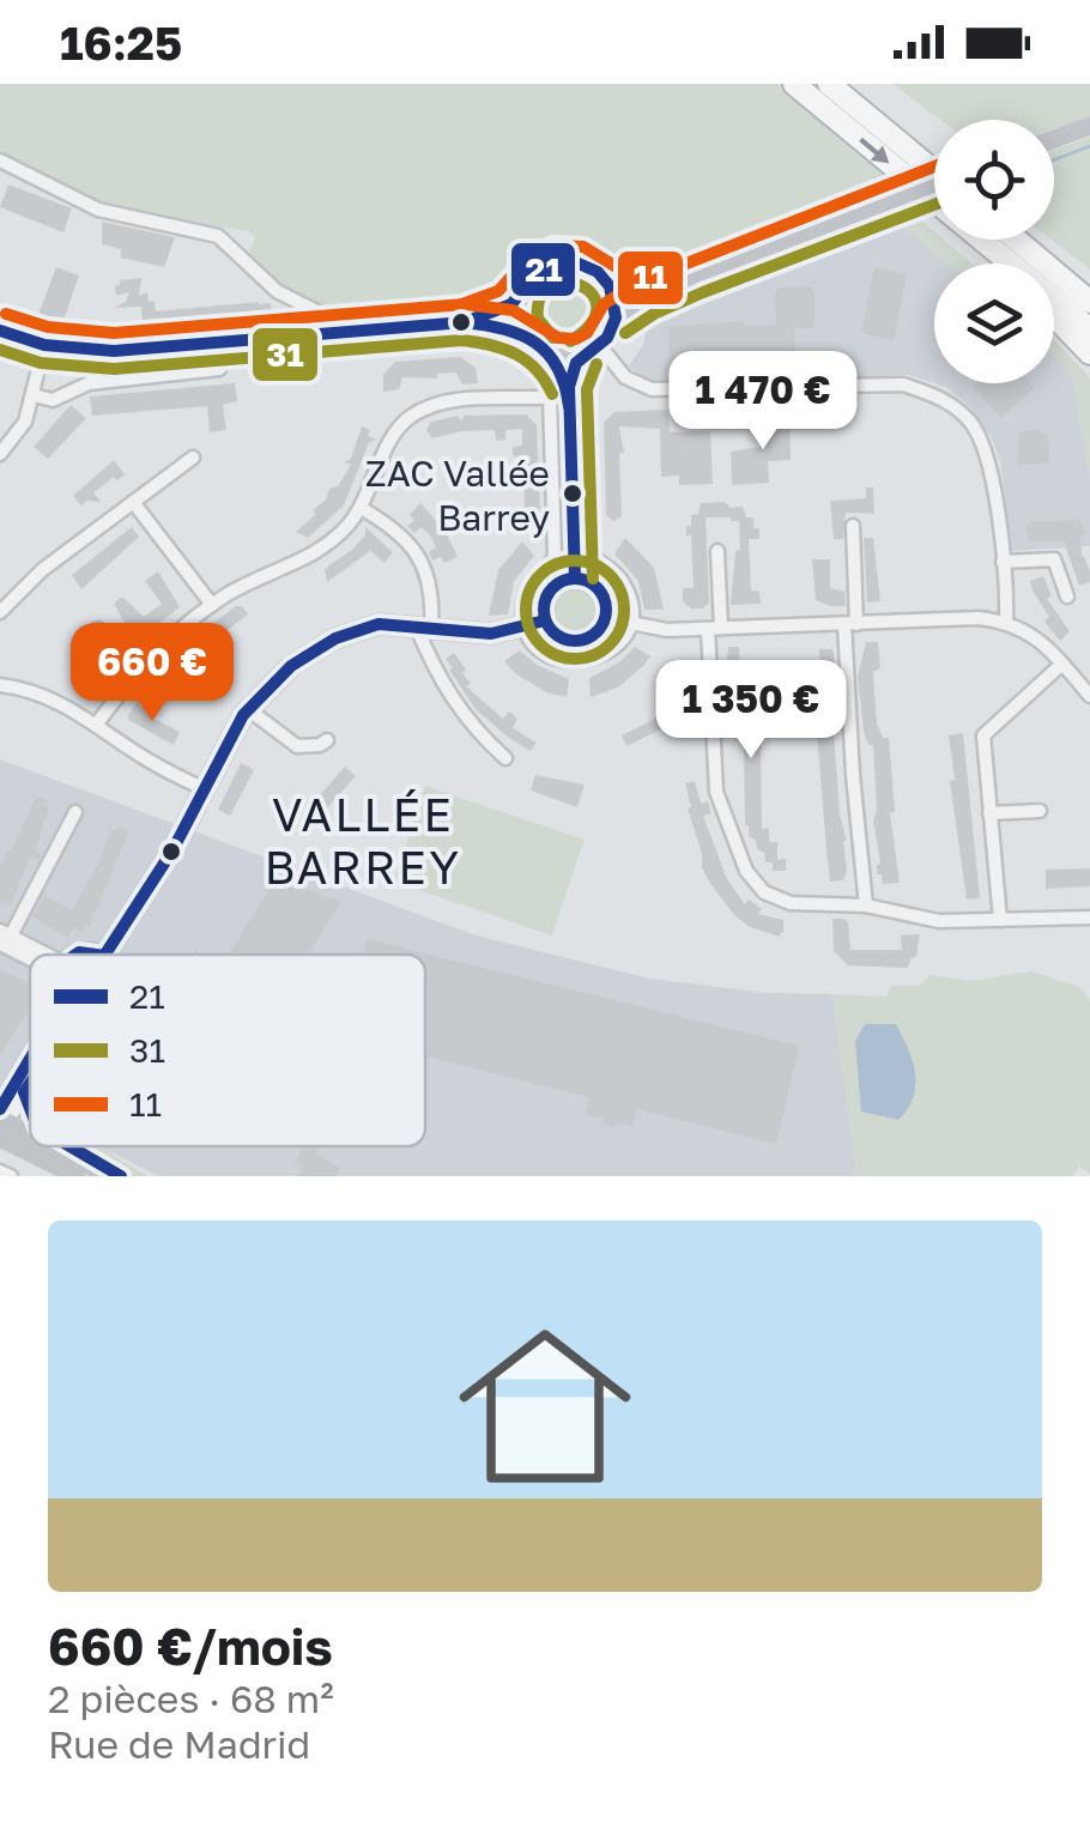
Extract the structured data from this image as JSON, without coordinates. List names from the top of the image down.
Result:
{
  "districts": ["VALLÉE BARREY"],
  "places": ["ZAC Vallée Barrey"],
  "lines": ["transit line 11", "transit line 31", "transit line 21"],
  "legend": ["21", "31", "11"],
  "page": {
    "status": "16:25",
    "price": ["1 470 €", "660 €", "1 350 €"],
    "list": [
      {
        "name": "660 €/mois",
        "note": "2 pièces · 68 m² · Rue de Madrid"
      }
    ]
  }
}
